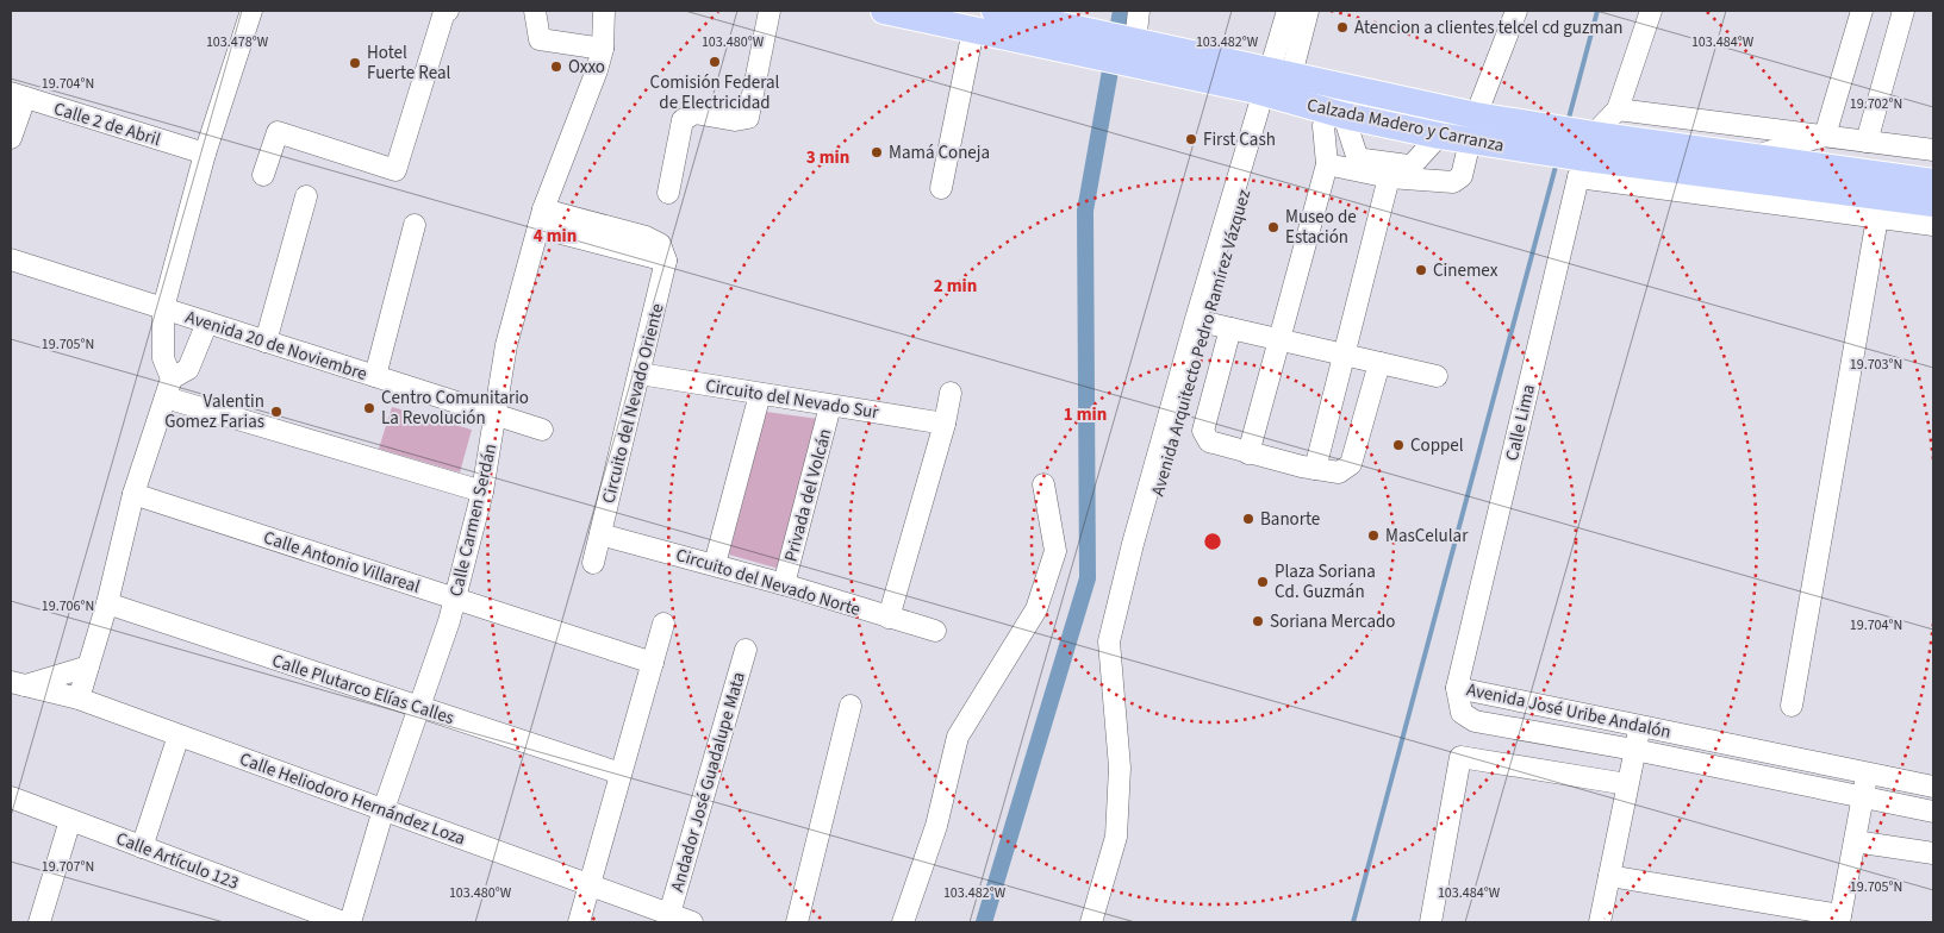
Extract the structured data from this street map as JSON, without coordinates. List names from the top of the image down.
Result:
{
  "streets": {
    "main road": ["Calzada Madero y Carranza"],
    "street": [
      "Calle 2 de Abril",
      "Avenida Arquitecto Pedro Ramírez Vázquez",
      "Avenida 20 de Noviembre",
      "Circuito del Nevado Sur",
      "Circuito del Nevado Oriente",
      "Calle Lima",
      "Privada del Volcán",
      "Calle Carmen Serdán",
      "Calle Antonio Villareal",
      "Circuito del Nevado Norte",
      "Calle Plutarco Elías Calles",
      "Avenida José Uribe Andalón",
      "Andador José Guadalupe Mata",
      "Calle Heliodoro Hernández Loza",
      "Calle Artículo 123"
    ]
  },
  "crossings": [
    ["Calzada Madero y Carranza", "Avenida Arquitecto Pedro Ramírez Vázquez"],
    ["Calzada Madero y Carranza", "Calle Lima"],
    ["Avenida 20 de Noviembre", "Calle Carmen Serdán"],
    ["Circuito del Nevado Sur", "Circuito del Nevado Oriente"],
    ["Circuito del Nevado Sur", "Privada del Volcán"],
    ["Circuito del Nevado Oriente", "Calle Carmen Serdán"],
    ["Circuito del Nevado Oriente", "Circuito del Nevado Norte"],
    ["Calle Lima", "Avenida José Uribe Andalón"],
    ["Privada del Volcán", "Circuito del Nevado Norte"],
    ["Calle Carmen Serdán", "Calle Antonio Villareal"],
    ["Calle Carmen Serdán", "Calle Plutarco Elías Calles"],
    ["Calle Carmen Serdán", "Calle Heliodoro Hernández Loza"],
    ["Andador José Guadalupe Mata", "Calle Heliodoro Hernández Loza"]
  ],
  "places": [
    "Atencion a clientes telcel cd guzman",
    "Comisión Federal de Electricidad",
    "Hotel Fuerte Real",
    "Oxxo",
    "First Cash",
    "Mamá Coneja",
    "Museo de Estación",
    "Cinemex",
    "Centro Comunitario La Revolución",
    "Valentin Gomez Farias",
    "Coppel",
    "Banorte",
    "MasCelular",
    "Plaza Soriana Cd. Guzmán",
    "Soriana Mercado"
  ],
  "coordinates": [
    "103.478°W",
    "103.480°W",
    "103.482°W",
    "103.484°W",
    "19.704°N",
    "19.702°N",
    "19.705°N",
    "19.703°N",
    "19.706°N",
    "19.707°N"
  ],
  "rings": [
    "3 min",
    "4 min",
    "2 min",
    "1 min"
  ]
}
